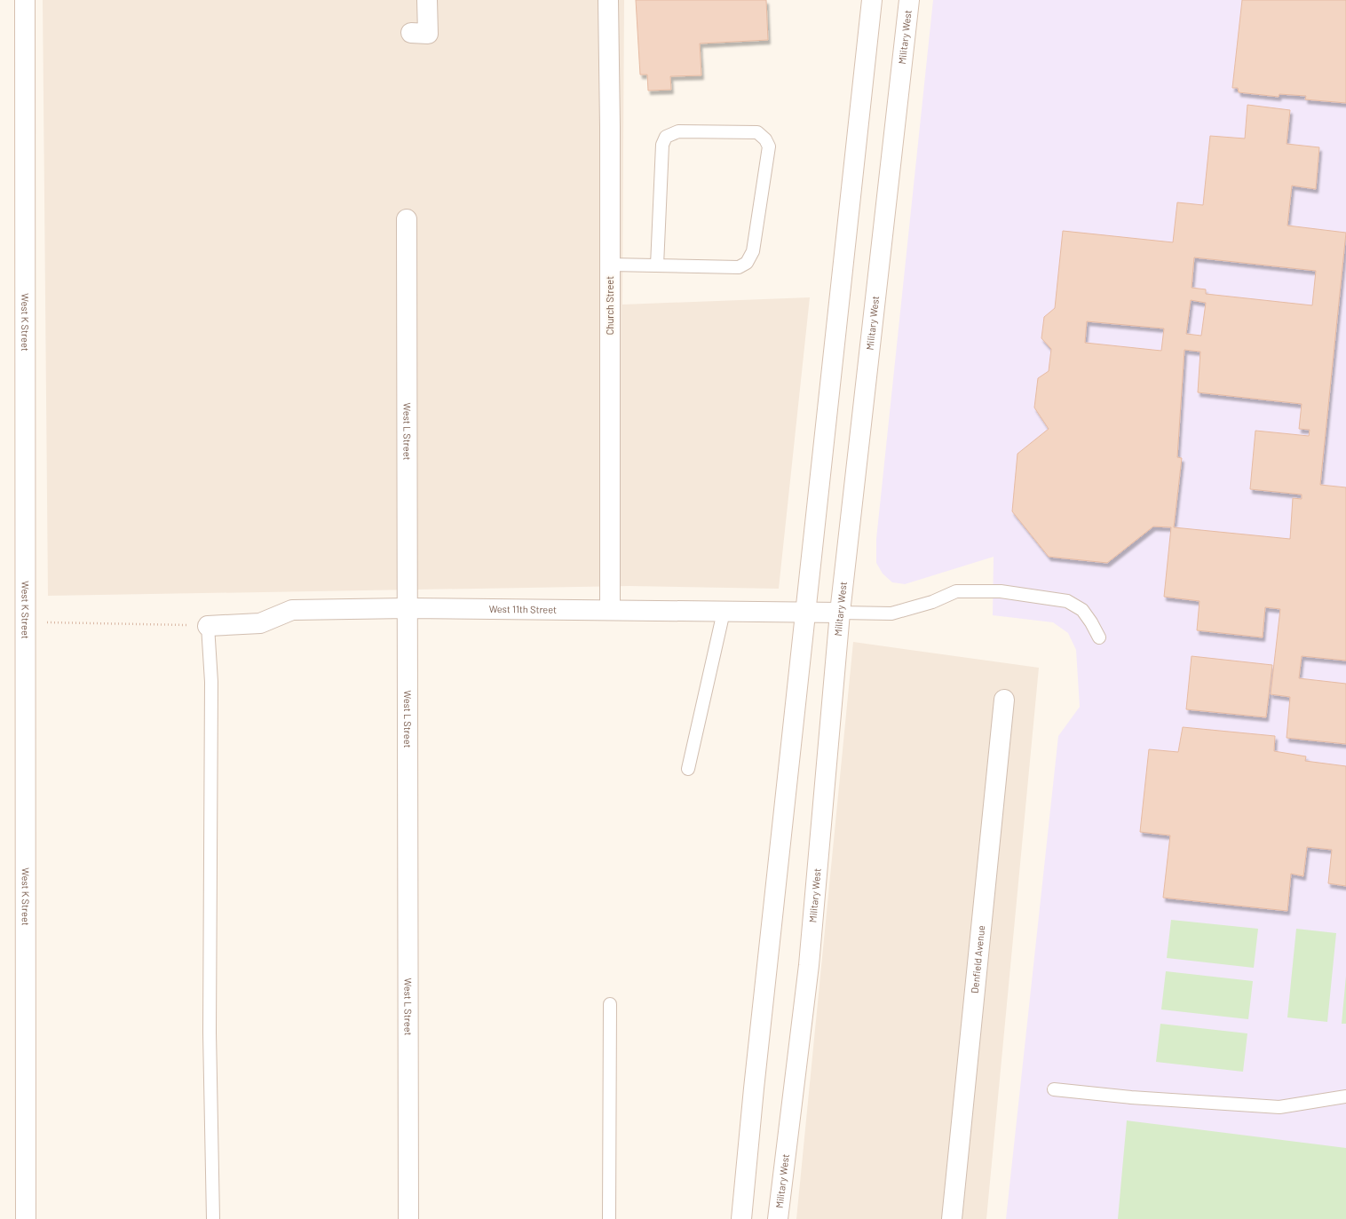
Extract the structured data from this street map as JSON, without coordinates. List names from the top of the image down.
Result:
{
  "streets": {
    "street": [
      "Military West",
      "Church Street",
      "West K Street",
      "West L Street",
      "West 11th Street",
      "Denfield Avenue"
    ]
  },
  "crossings": [
    ["Military West", "West 11th Street"],
    ["Church Street", "West 11th Street"],
    ["West L Street", "West 11th Street"]
  ]
}
